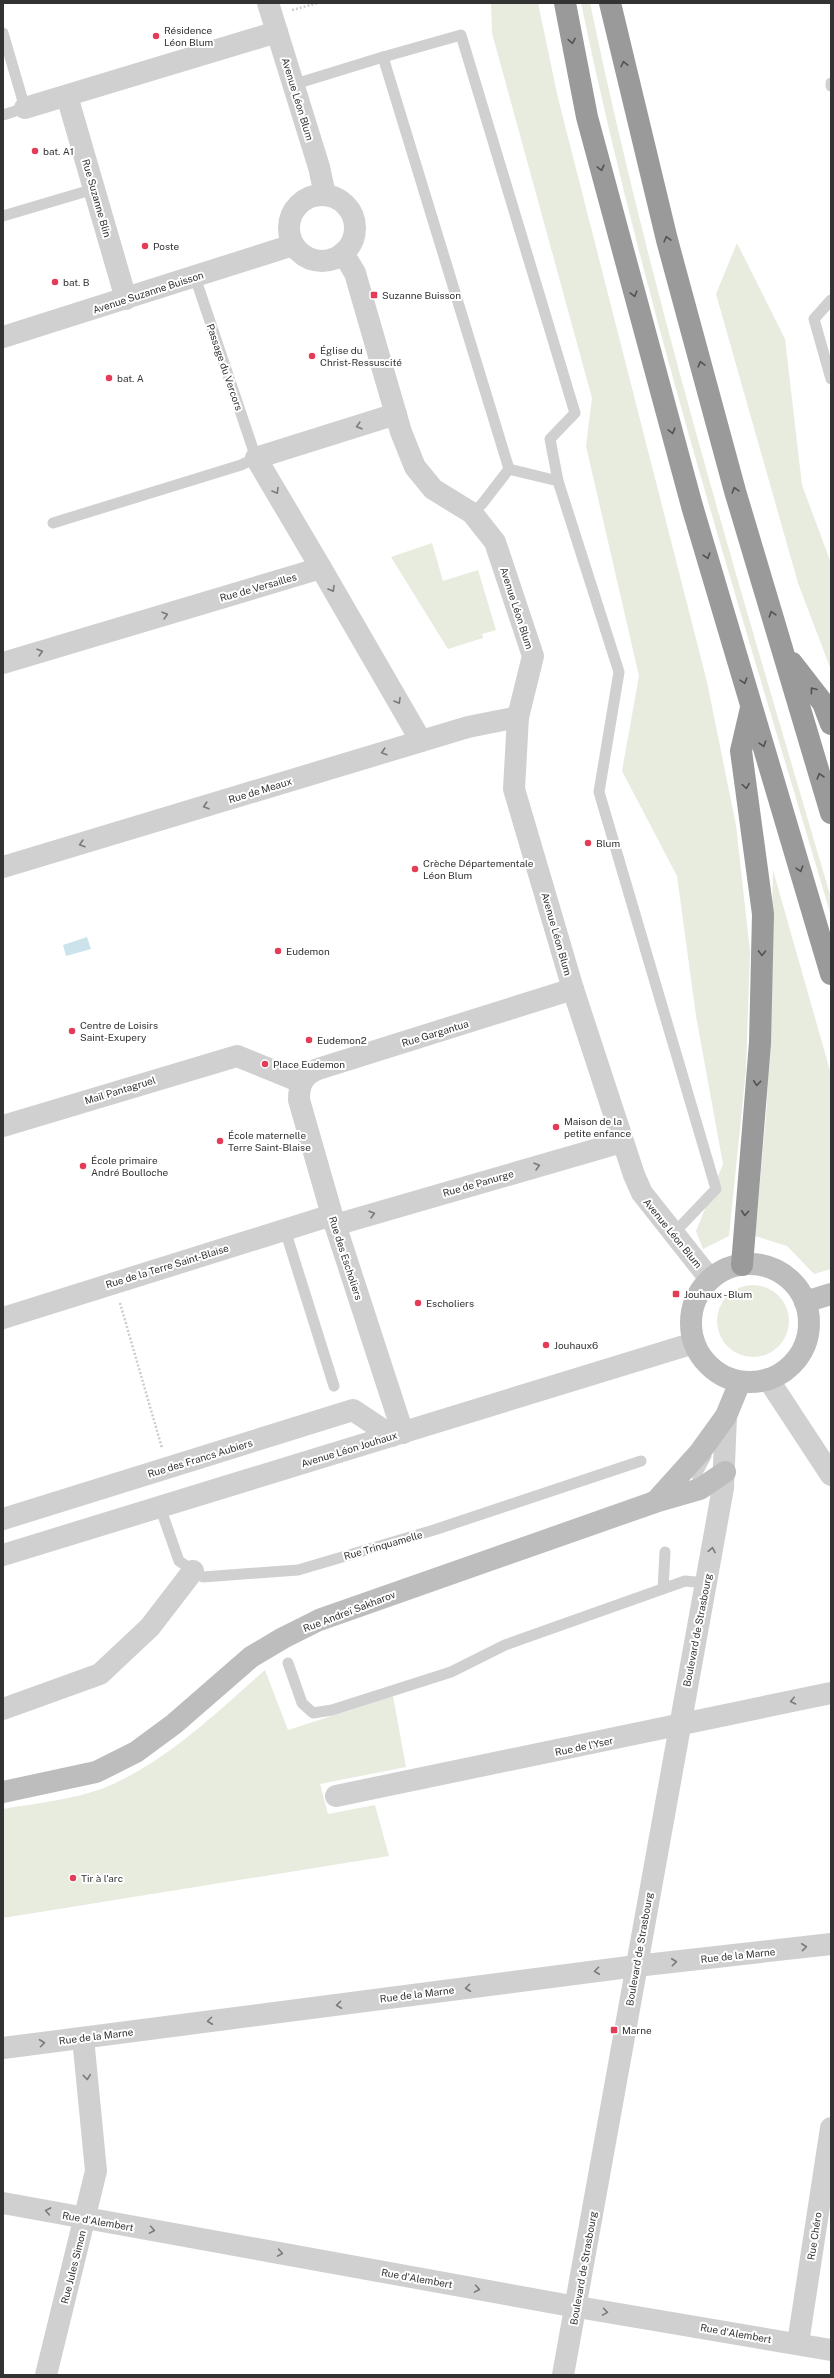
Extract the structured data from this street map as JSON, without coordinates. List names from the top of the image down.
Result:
{
  "streets": {
    "street": [
      "Avenue Léon Blum",
      "Rue Suzanne Blin",
      "Avenue Suzanne Buisson",
      "Rue de Versailles",
      "Rue de Meaux",
      "Rue Gargantua",
      "Mail Pantagruel",
      "Rue de Panurge",
      "Rue des Escholiers",
      "Rue de la Terre Saint-Blaise",
      "Avenue Léon Jouhaux",
      "Rue des Francs Aubiers",
      "Rue Andreï Sakharov",
      "Boulevard de Strasbourg",
      "Rue de l'Yser",
      "Rue de la Marne",
      "Rue d'Alembert",
      "Rue Chéro",
      "Rue Jules Simon"
    ],
    "lane": ["Passage du Vercors", "Rue Trinquamelle"]
  },
  "crossings": [
    ["Avenue Léon Blum", "Avenue Suzanne Buisson"],
    ["Avenue Léon Blum", "Rue de Meaux"],
    ["Avenue Léon Blum", "Rue Gargantua"],
    ["Avenue Léon Blum", "Rue de Panurge"],
    ["Avenue Léon Blum", "Avenue Léon Jouhaux"],
    ["Avenue Léon Blum", "Rue Andreï Sakharov"],
    ["Rue Suzanne Blin", "Avenue Suzanne Buisson"],
    ["Avenue Suzanne Buisson", "Passage du Vercors"],
    ["Rue Gargantua", "Mail Pantagruel"],
    ["Rue Gargantua", "Rue des Escholiers"],
    ["Mail Pantagruel", "Rue des Escholiers"],
    ["Rue de Panurge", "Rue des Escholiers"],
    ["Rue de Panurge", "Rue de la Terre Saint-Blaise"],
    ["Rue des Escholiers", "Rue de la Terre Saint-Blaise"],
    ["Rue des Escholiers", "Avenue Léon Jouhaux"],
    ["Rue des Escholiers", "Rue des Francs Aubiers"],
    ["Avenue Léon Jouhaux", "Rue des Francs Aubiers"],
    ["Avenue Léon Jouhaux", "Rue Trinquamelle"],
    ["Avenue Léon Jouhaux", "Rue Andreï Sakharov"],
    ["Rue Andreï Sakharov", "Boulevard de Strasbourg"],
    ["Boulevard de Strasbourg", "Rue de l'Yser"],
    ["Boulevard de Strasbourg", "Rue de la Marne"],
    ["Boulevard de Strasbourg", "Rue d'Alembert"],
    ["Rue de la Marne", "Rue Jules Simon"],
    ["Rue d'Alembert", "Rue Chéro"],
    ["Rue d'Alembert", "Rue Jules Simon"]
  ],
  "one_way": [
    "Rue de Versailles",
    "Rue de Meaux",
    "Rue de Panurge",
    "Rue Jules Simon"
  ],
  "places": {
    "other": [
      "Résidence Léon Blum",
      "bat. A1",
      "Poste",
      "bat. B",
      "Église du Christ-Ressuscité",
      "bat. A",
      "Blum",
      "Crèche Départementale Léon Blum",
      "Eudemon",
      "Centre de Loisirs Saint-Exupery",
      "Eudemon2",
      "Place Eudemon",
      "Maison de la petite enfance",
      "École maternelle Terre Saint-Blaise",
      "École primaire André Boulloche",
      "Escholiers",
      "Jouhaux6",
      "Tir à l'arc"
    ],
    "transit": ["Suzanne Buisson", "Jouhaux - Blum", "Marne"]
  }
}
